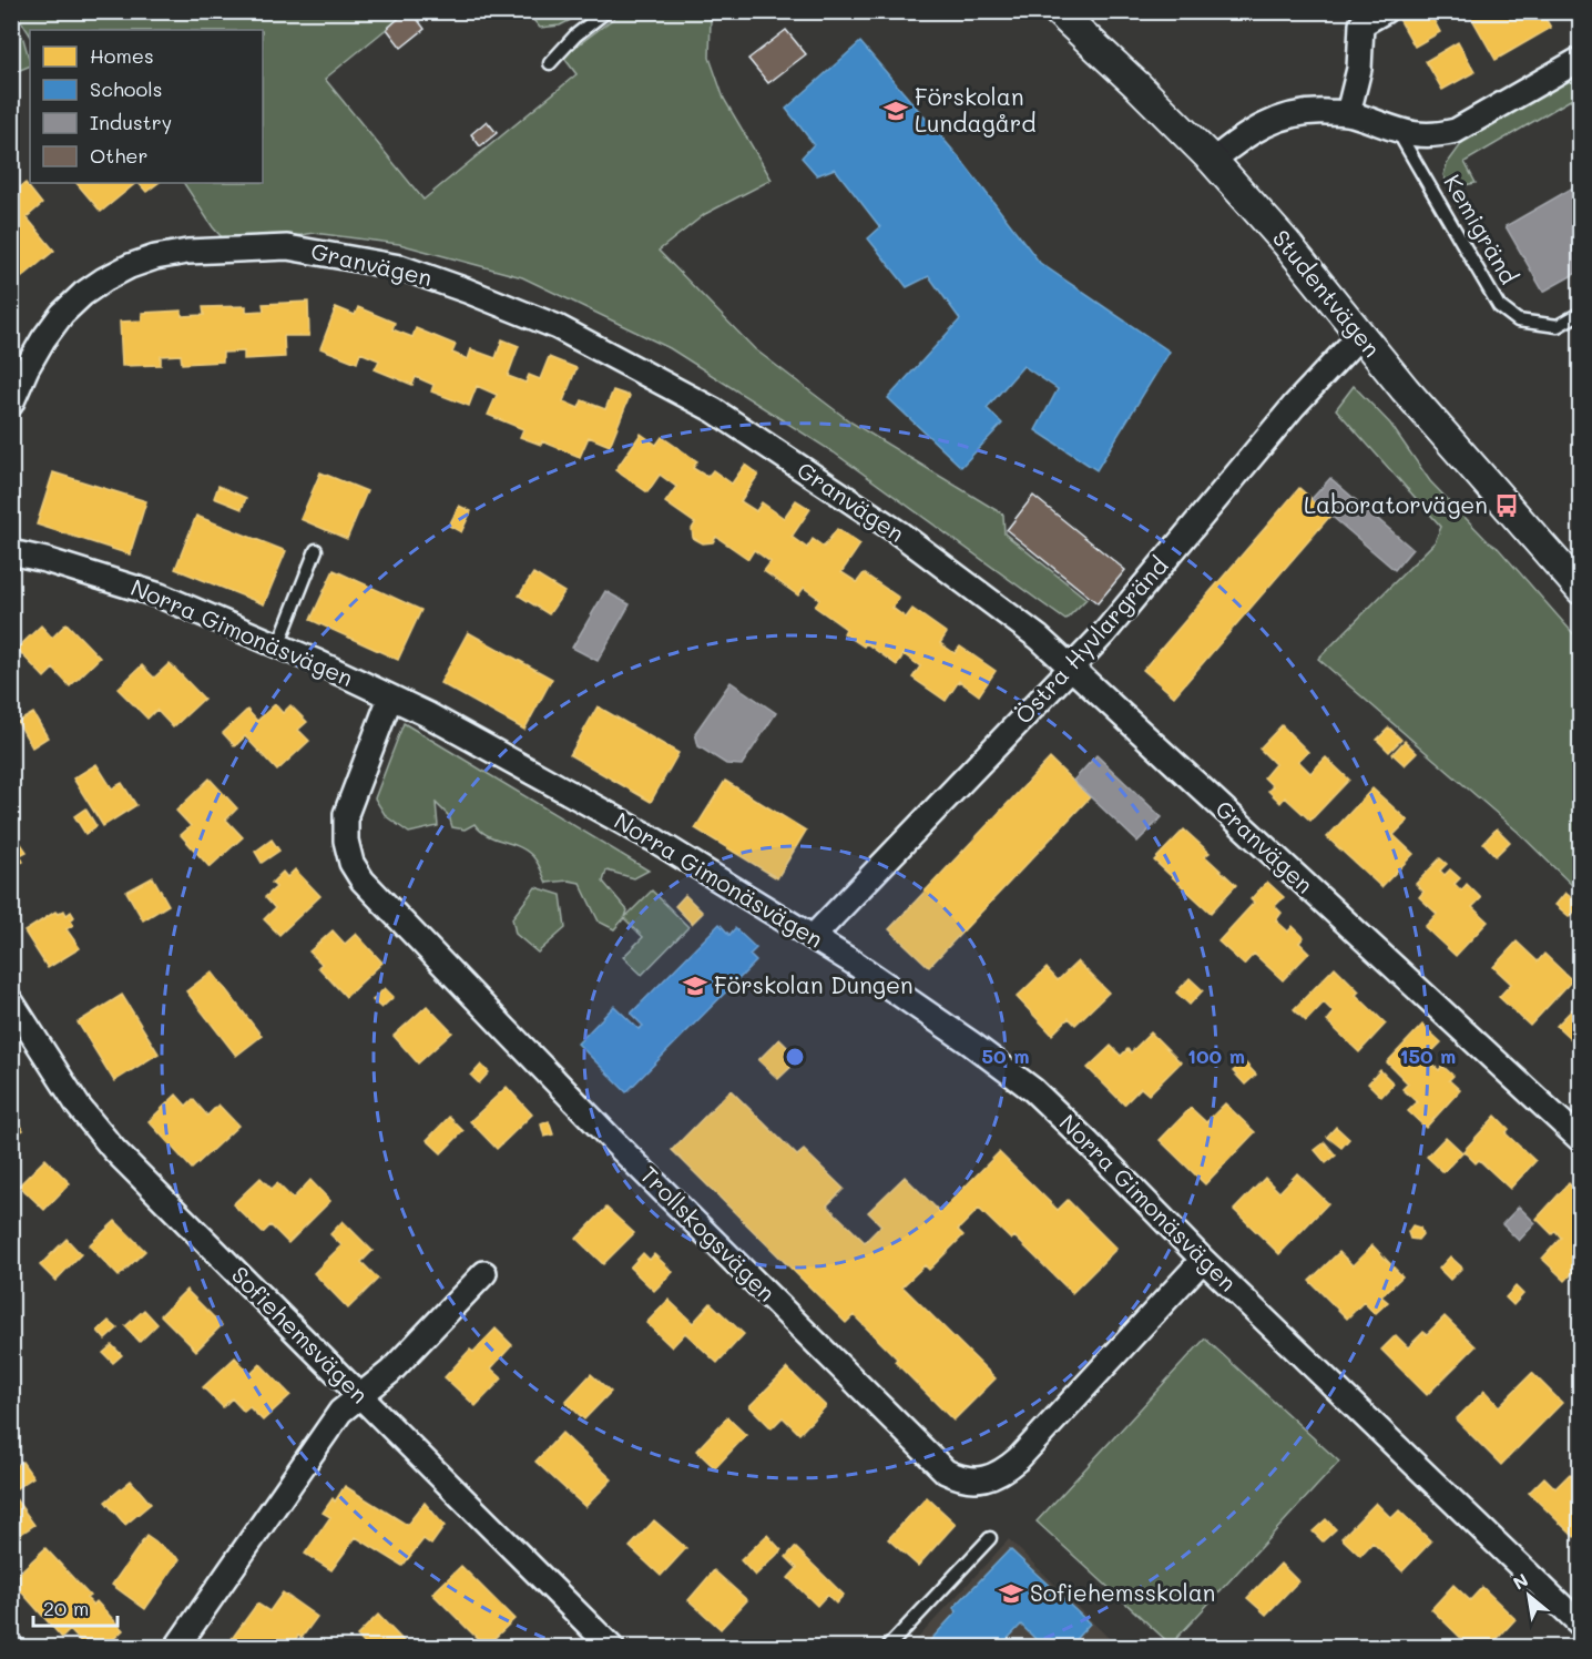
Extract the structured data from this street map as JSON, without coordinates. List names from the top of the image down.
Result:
{
  "streets": {
    "street": [
      "Granvägen",
      "Studentvägen",
      "Norra Gimonäsvägen",
      "Östra Hyvlargränd",
      "Trollskogsvägen",
      "Sofiehemsvägen"
    ],
    "lane": ["Kemigränd"]
  },
  "crossings": [
    ["Granvägen", "Östra Hyvlargränd"],
    ["Studentvägen", "Östra Hyvlargränd"],
    ["Norra Gimonäsvägen", "Östra Hyvlargränd"],
    ["Norra Gimonäsvägen", "Trollskogsvägen"]
  ],
  "places": {
    "school or university": ["Förskolan Lundagård", "Förskolan Dungen", "Sofiehemsskolan"],
    "bus stop": ["Laboratorvägen"]
  },
  "legend": [
    "Homes",
    "Schools",
    "Industry",
    "Other"
  ],
  "scale_bar": "20 m",
  "north": "top left",
  "rings": ["50 m", "100 m", "150 m"]
}
